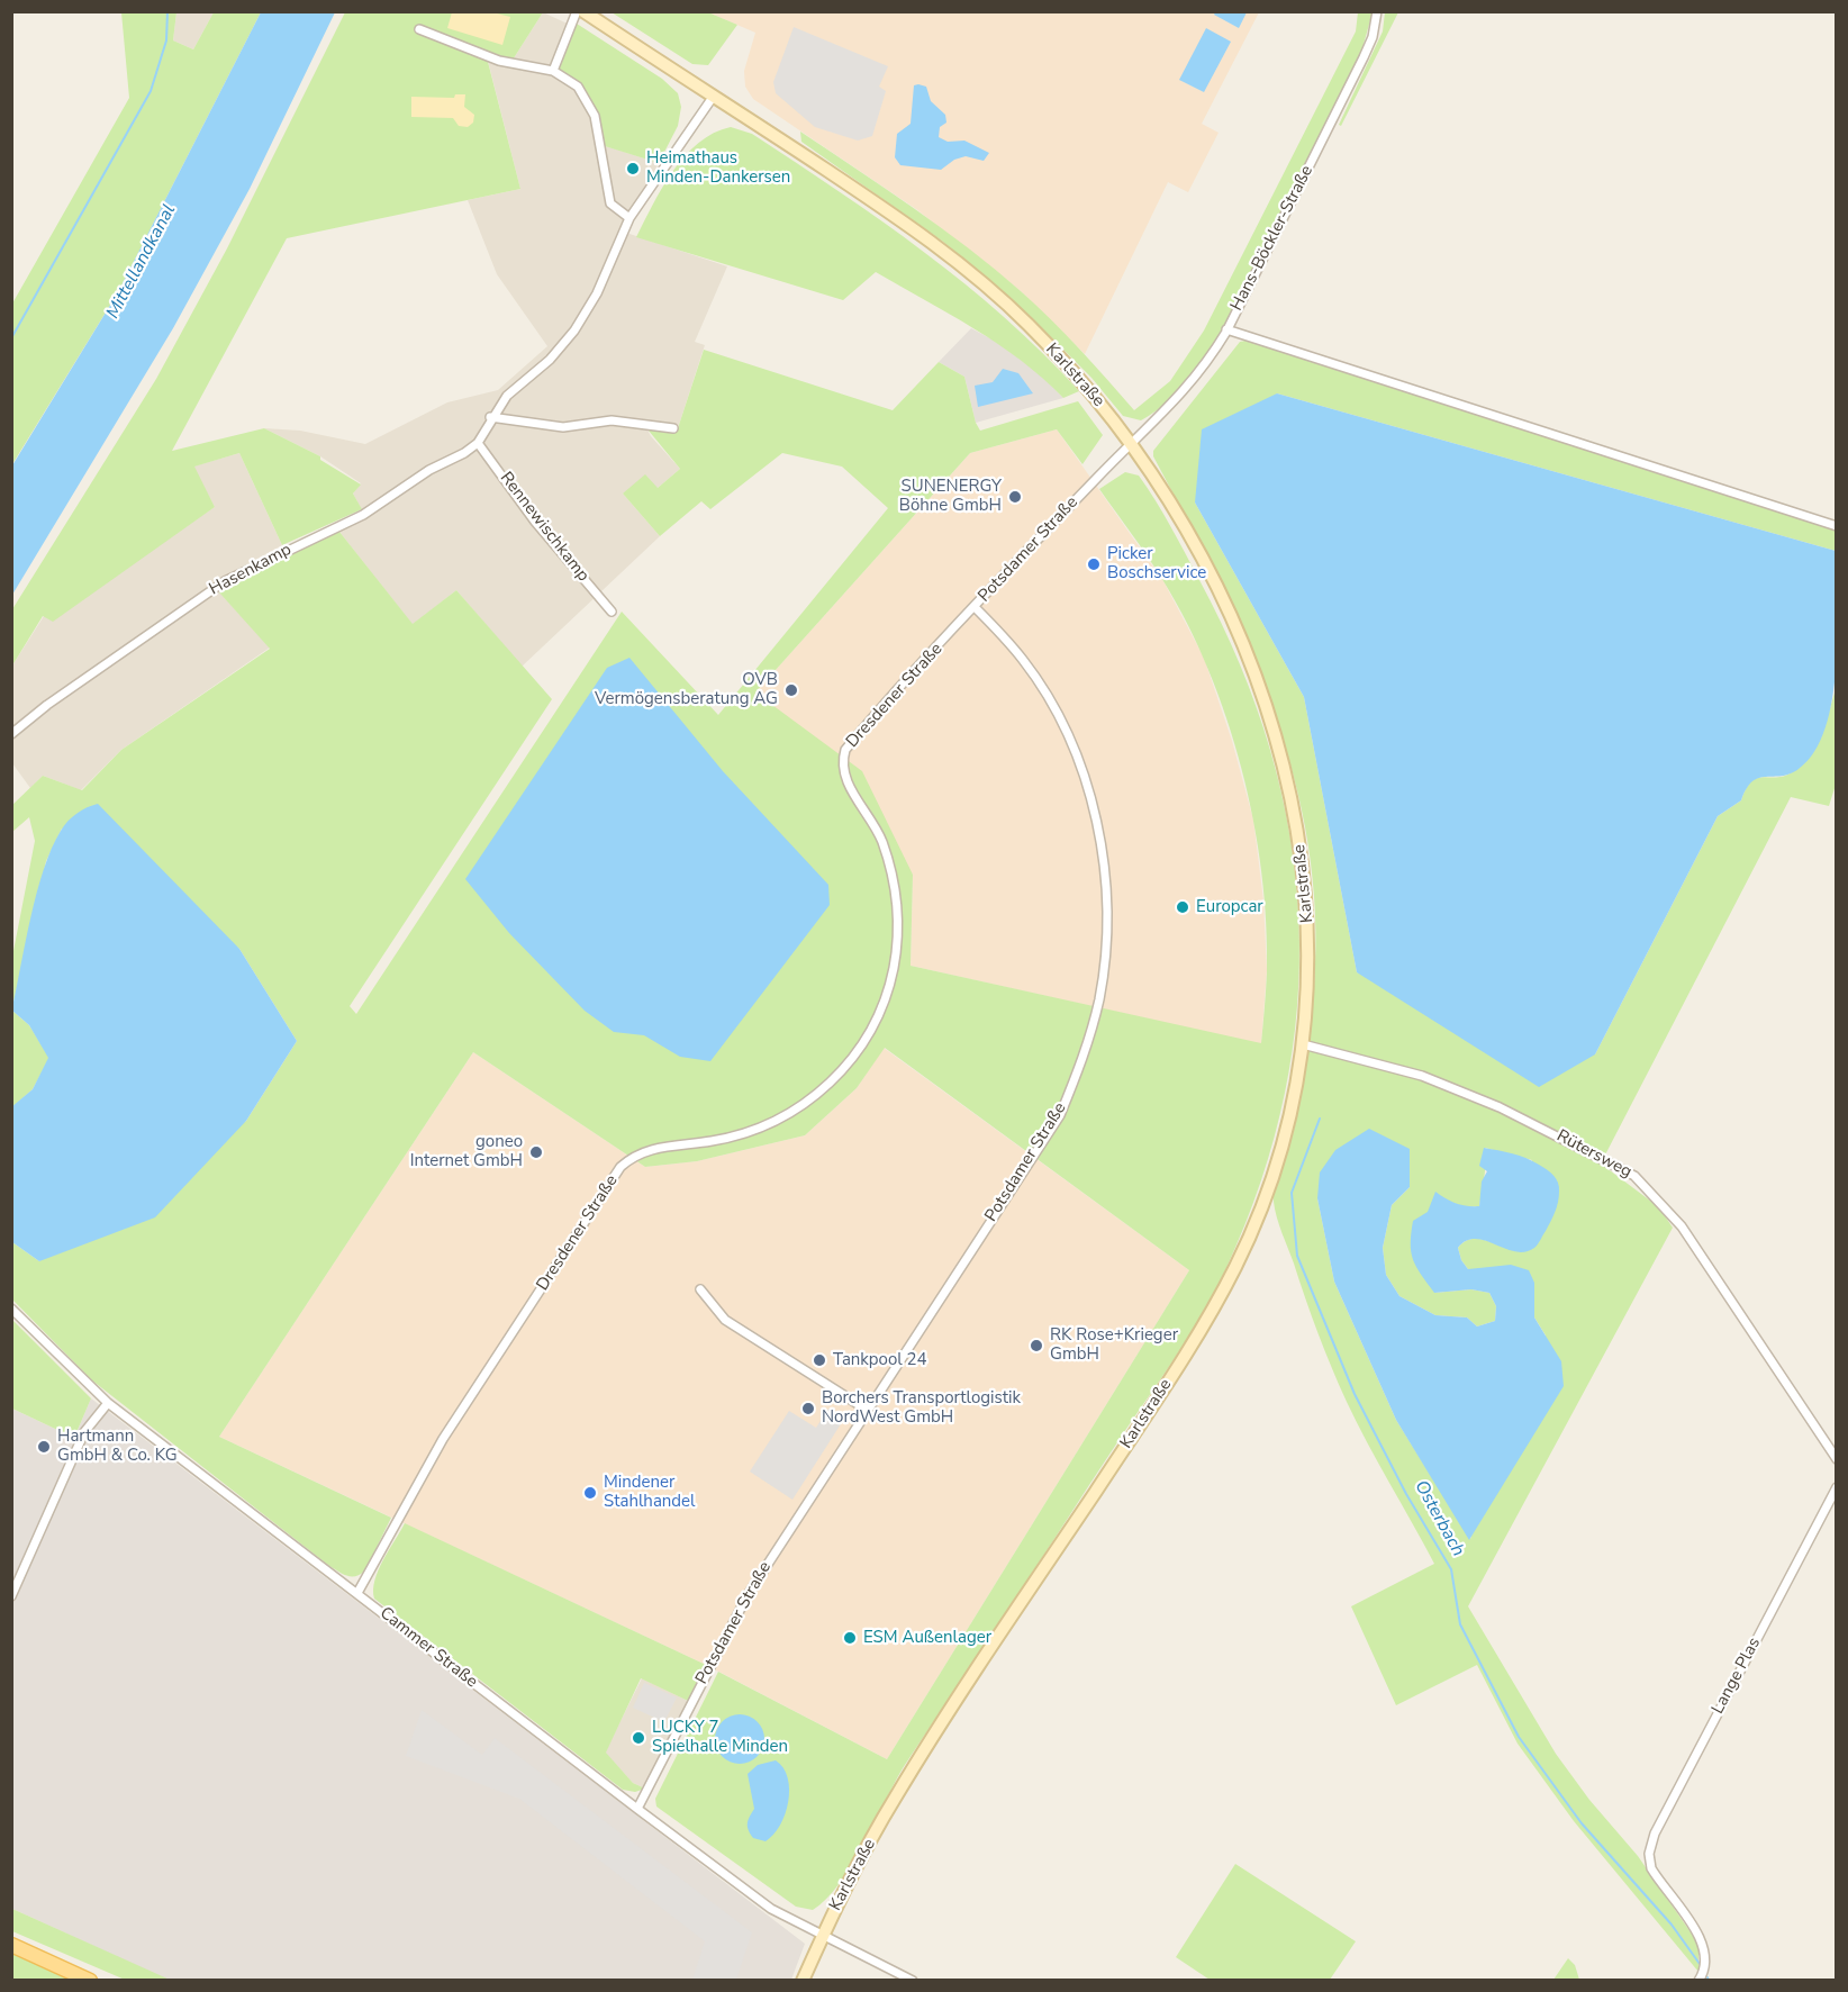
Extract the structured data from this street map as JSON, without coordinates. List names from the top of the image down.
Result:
{
  "streets": {
    "street": [
      "Hans-Böckler-Straße",
      "Karlstraße",
      "Rennewischkamp",
      "Potsdamer Straße",
      "Hasenkamp",
      "Dresdener Straße",
      "Rütersweg",
      "Cammer Straße",
      "Lange Plas"
    ]
  },
  "crossings": [
    ["Hans-Böckler-Straße", "Karlstraße"],
    ["Hans-Böckler-Straße", "Potsdamer Straße"],
    ["Karlstraße", "Potsdamer Straße"],
    ["Karlstraße", "Rütersweg"],
    ["Karlstraße", "Cammer Straße"],
    ["Rennewischkamp", "Hasenkamp"],
    ["Potsdamer Straße", "Dresdener Straße"],
    ["Potsdamer Straße", "Cammer Straße"],
    ["Dresdener Straße", "Cammer Straße"]
  ],
  "water": ["Mittellandkanal", "Osterbach"],
  "places": [
    "Heimathaus Minden-Dankersen",
    "SUNENERGY Böhne GmbH",
    "Picker Boschservice",
    "OVB Vermögensberatung AG",
    "Europcar",
    "goneo Internet GmbH",
    "RK Rose+Krieger GmbH",
    "Tankpool 24",
    "Borchers Transportlogistik NordWest GmbH",
    "Hartmann GmbH & Co. KG",
    "Mindener Stahlhandel",
    "ESM Außenlager",
    "LUCKY 7 Spielhalle Minden"
  ]
}
